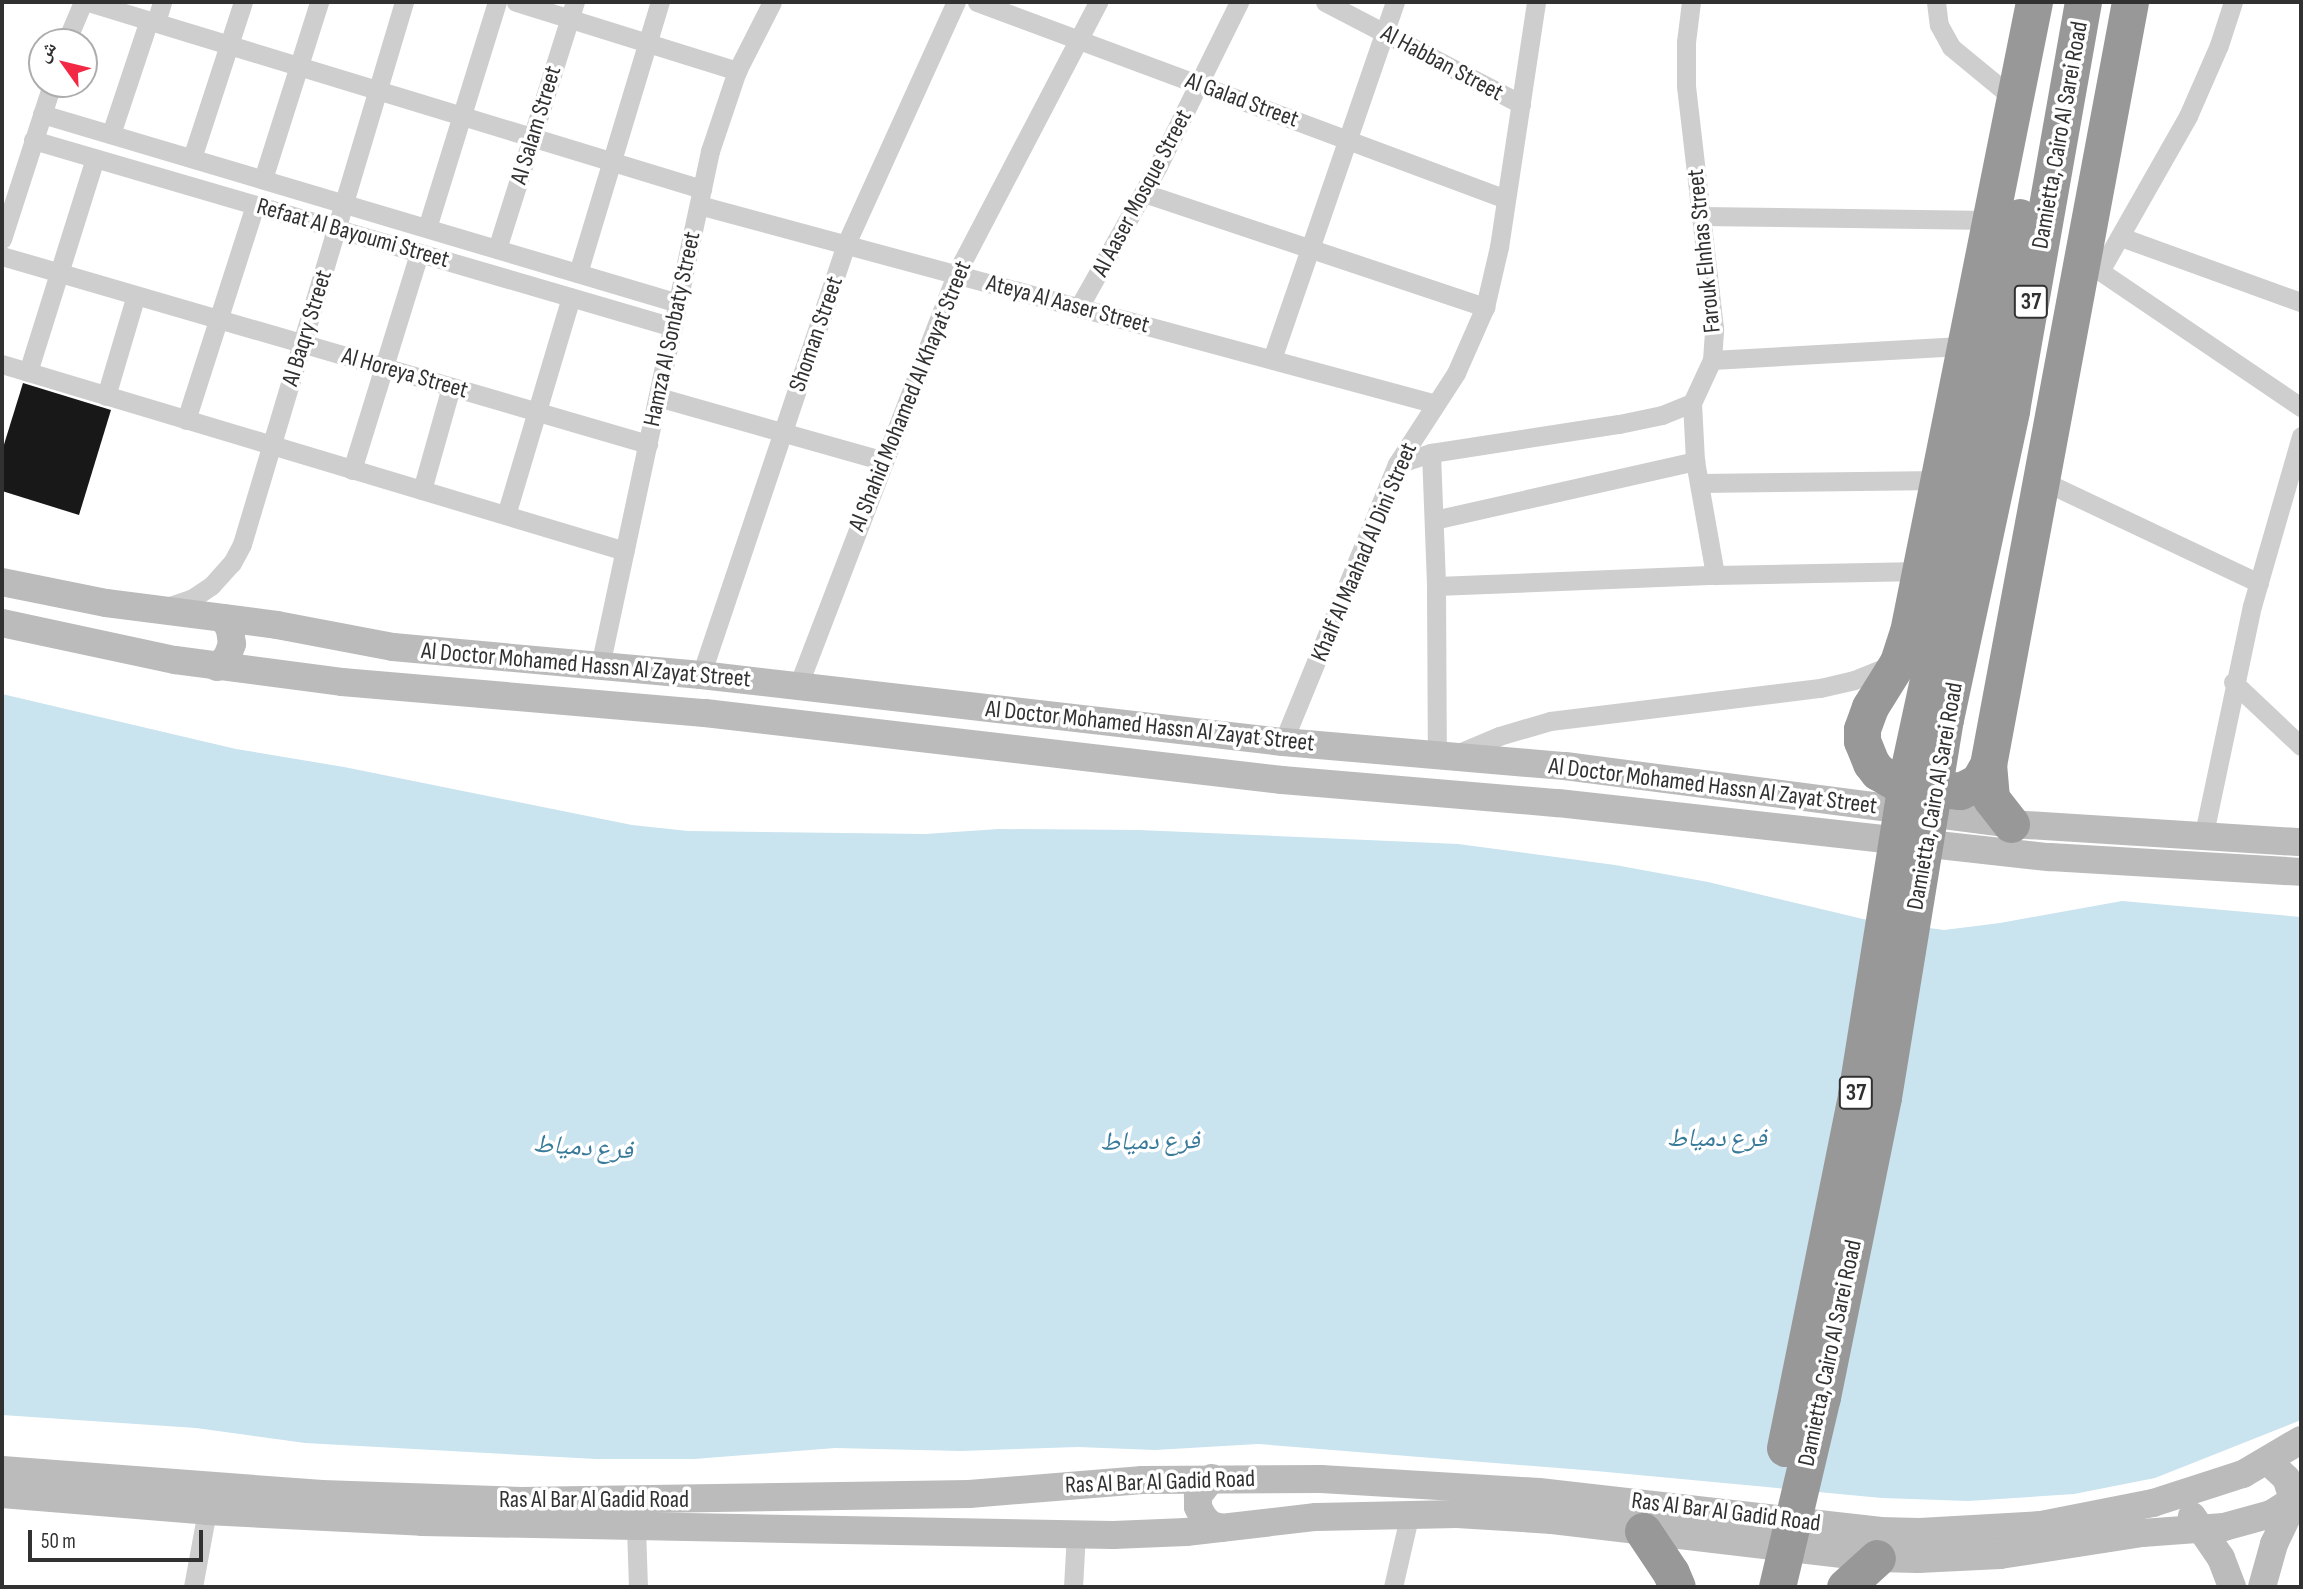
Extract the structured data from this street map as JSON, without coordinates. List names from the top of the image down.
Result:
{
  "streets": {
    "highway": ["Damietta, Cairo Al Sarei Road", "37"],
    "main road": ["Al Doctor Mohamed Hassn Al Zayat Street", "Ras Al Bar Al Gadid Road"],
    "street": [
      "Al Habban Street",
      "Al Galad Street",
      "Al Salam Street",
      "Al Aaser Mosque Street",
      "Refaat Al Bayoumi Street",
      "Farouk Elnhas Street",
      "Ateya Al Aaser Street",
      "Al Baqry Street",
      "Hamza Al Sonbaty Street",
      "Shoman Street",
      "Al Horeya Street",
      "Al Shahid Mohamed Al Khayat Street",
      "Khalf Al Maahad Al Dini Street"
    ]
  },
  "crossings": [
    ["Al Habban Street", "Khalf Al Maahad Al Dini Street"],
    ["Al Galad Street", "Al Aaser Mosque Street"],
    ["Al Galad Street", "Al Shahid Mohamed Al Khayat Street"],
    ["Al Galad Street", "Khalf Al Maahad Al Dini Street"],
    ["Al Salam Street", "Refaat Al Bayoumi Street"],
    ["Al Salam Street", "Ateya Al Aaser Street"],
    ["Al Aaser Mosque Street", "Ateya Al Aaser Street"],
    ["Refaat Al Bayoumi Street", "Al Baqry Street"],
    ["Refaat Al Bayoumi Street", "Hamza Al Sonbaty Street"],
    ["Ateya Al Aaser Street", "Al Baqry Street"],
    ["Ateya Al Aaser Street", "Hamza Al Sonbaty Street"],
    ["Ateya Al Aaser Street", "Shoman Street"],
    ["Ateya Al Aaser Street", "Al Shahid Mohamed Al Khayat Street"],
    ["Ateya Al Aaser Street", "Khalf Al Maahad Al Dini Street"],
    ["Al Baqry Street", "Al Horeya Street"],
    ["Al Baqry Street", "Al Doctor Mohamed Hassn Al Zayat Street"],
    ["Hamza Al Sonbaty Street", "Al Horeya Street"],
    ["Hamza Al Sonbaty Street", "Al Doctor Mohamed Hassn Al Zayat Street"],
    ["Shoman Street", "Al Doctor Mohamed Hassn Al Zayat Street"],
    ["Al Shahid Mohamed Al Khayat Street", "Al Doctor Mohamed Hassn Al Zayat Street"],
    ["Khalf Al Maahad Al Dini Street", "Al Doctor Mohamed Hassn Al Zayat Street"]
  ],
  "water": ["فرع دمياط"],
  "scale_bar": "50 m",
  "north": "top left"
}
